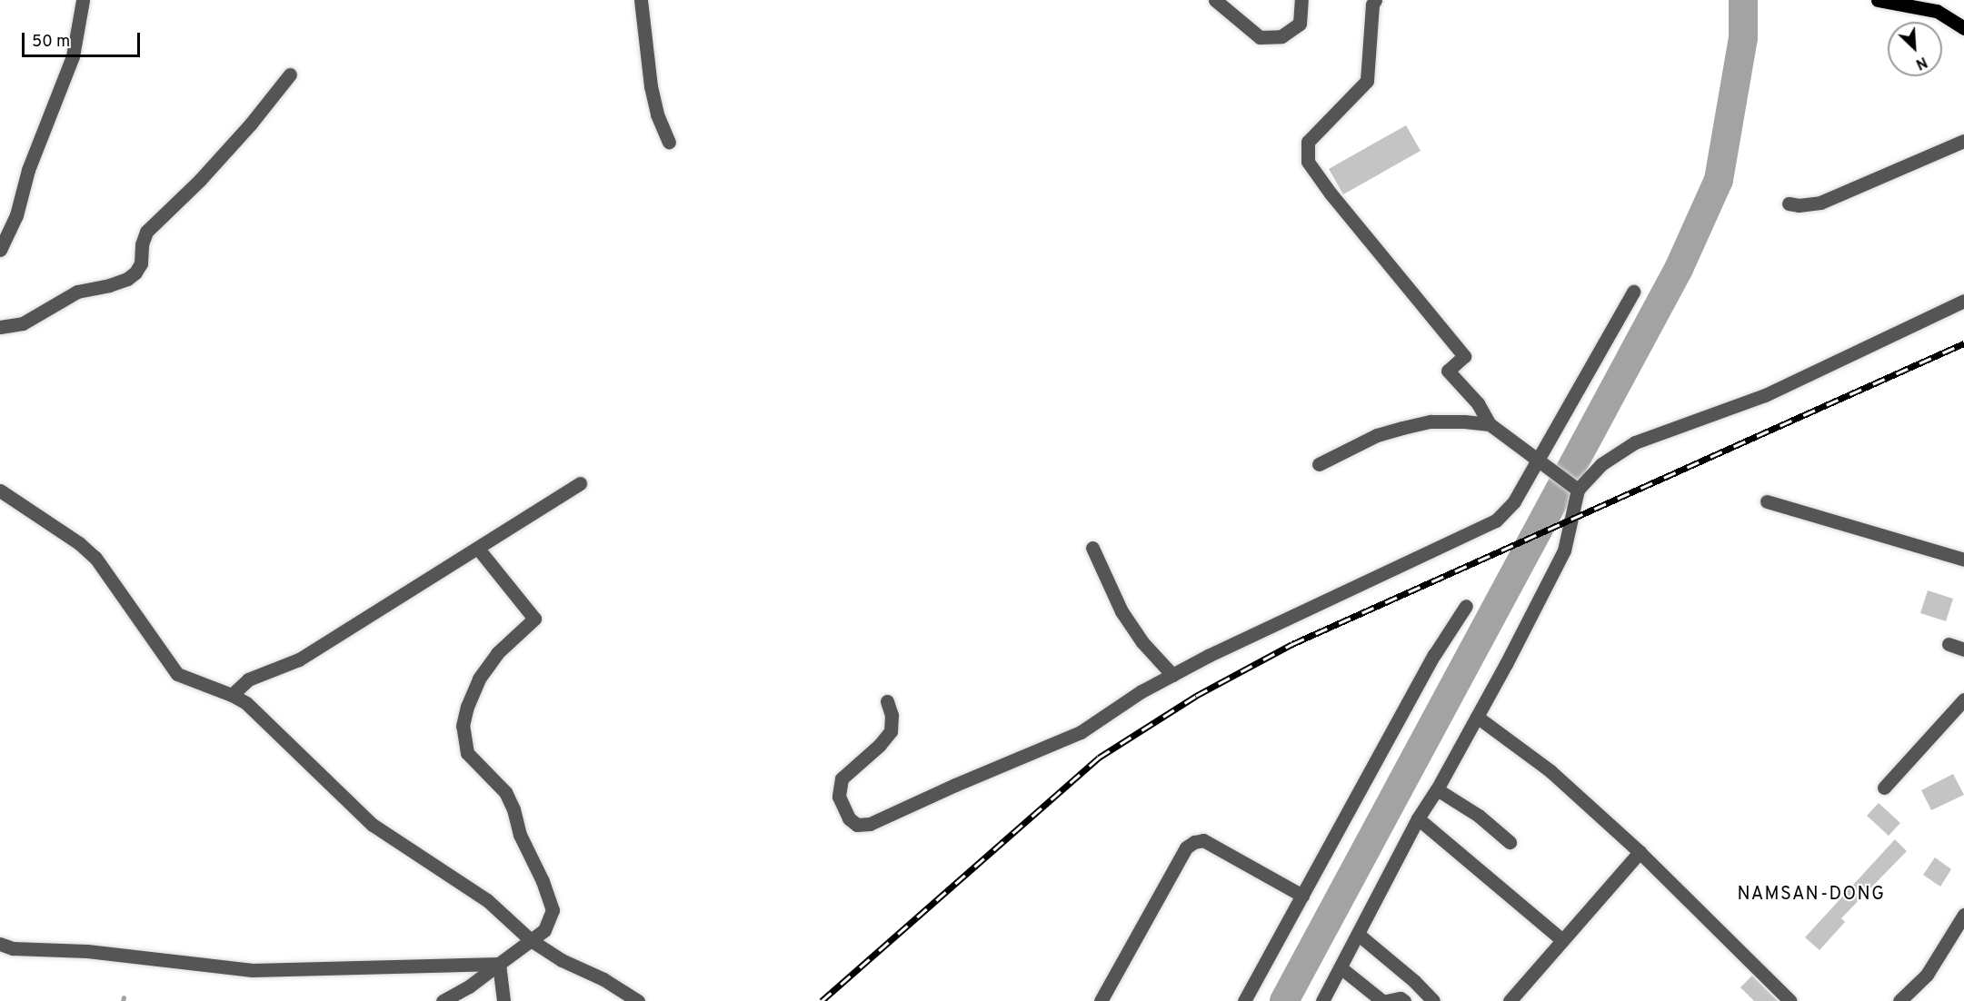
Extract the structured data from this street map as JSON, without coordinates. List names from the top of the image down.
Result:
{
  "districts": ["NAMSAN-DONG"],
  "scale_bar": "50 m",
  "north": "bottom right"
}
